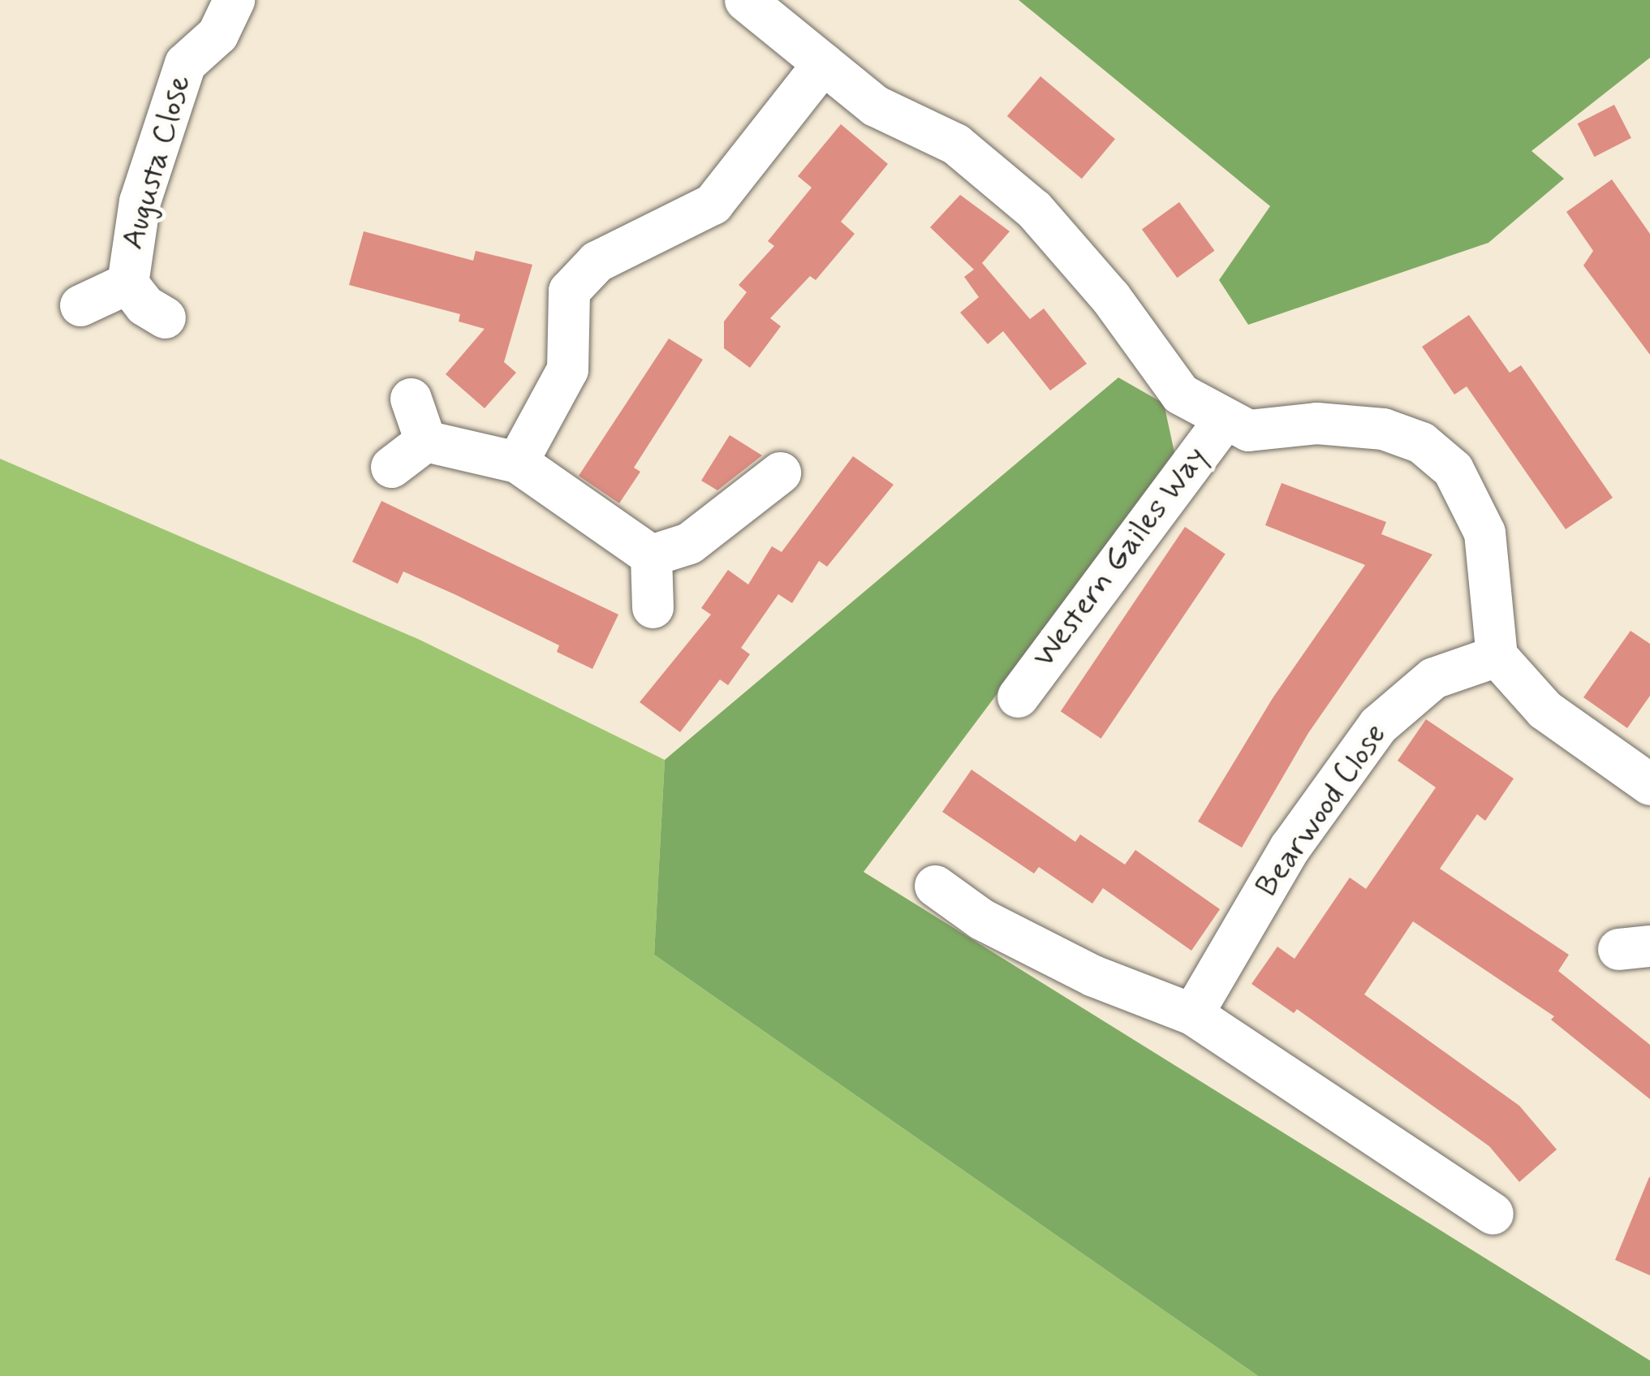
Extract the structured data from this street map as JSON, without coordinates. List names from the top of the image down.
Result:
{
  "streets": {
    "street": ["Augusta Close", "Western Gailes Way", "Bearwood Close"]
  },
  "crossings": [
    ["Western Gailes Way", "Bearwood Close"]
  ]
}
